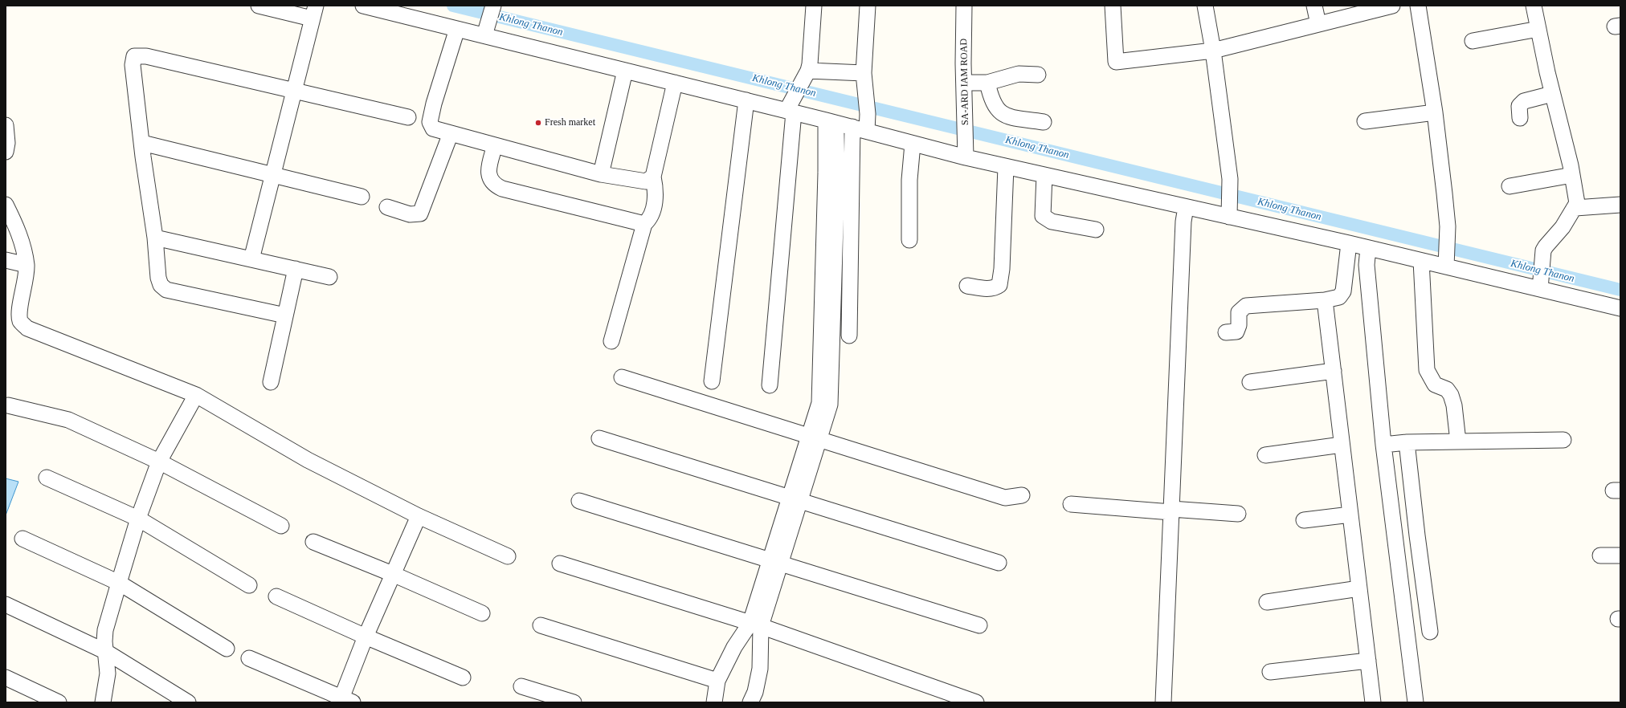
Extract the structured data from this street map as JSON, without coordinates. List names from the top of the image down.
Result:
{
  "streets": {
    "street": ["SA-ARD IAM ROAD"]
  },
  "water": ["Khlong Thanon"],
  "places": ["Fresh market"]
}
